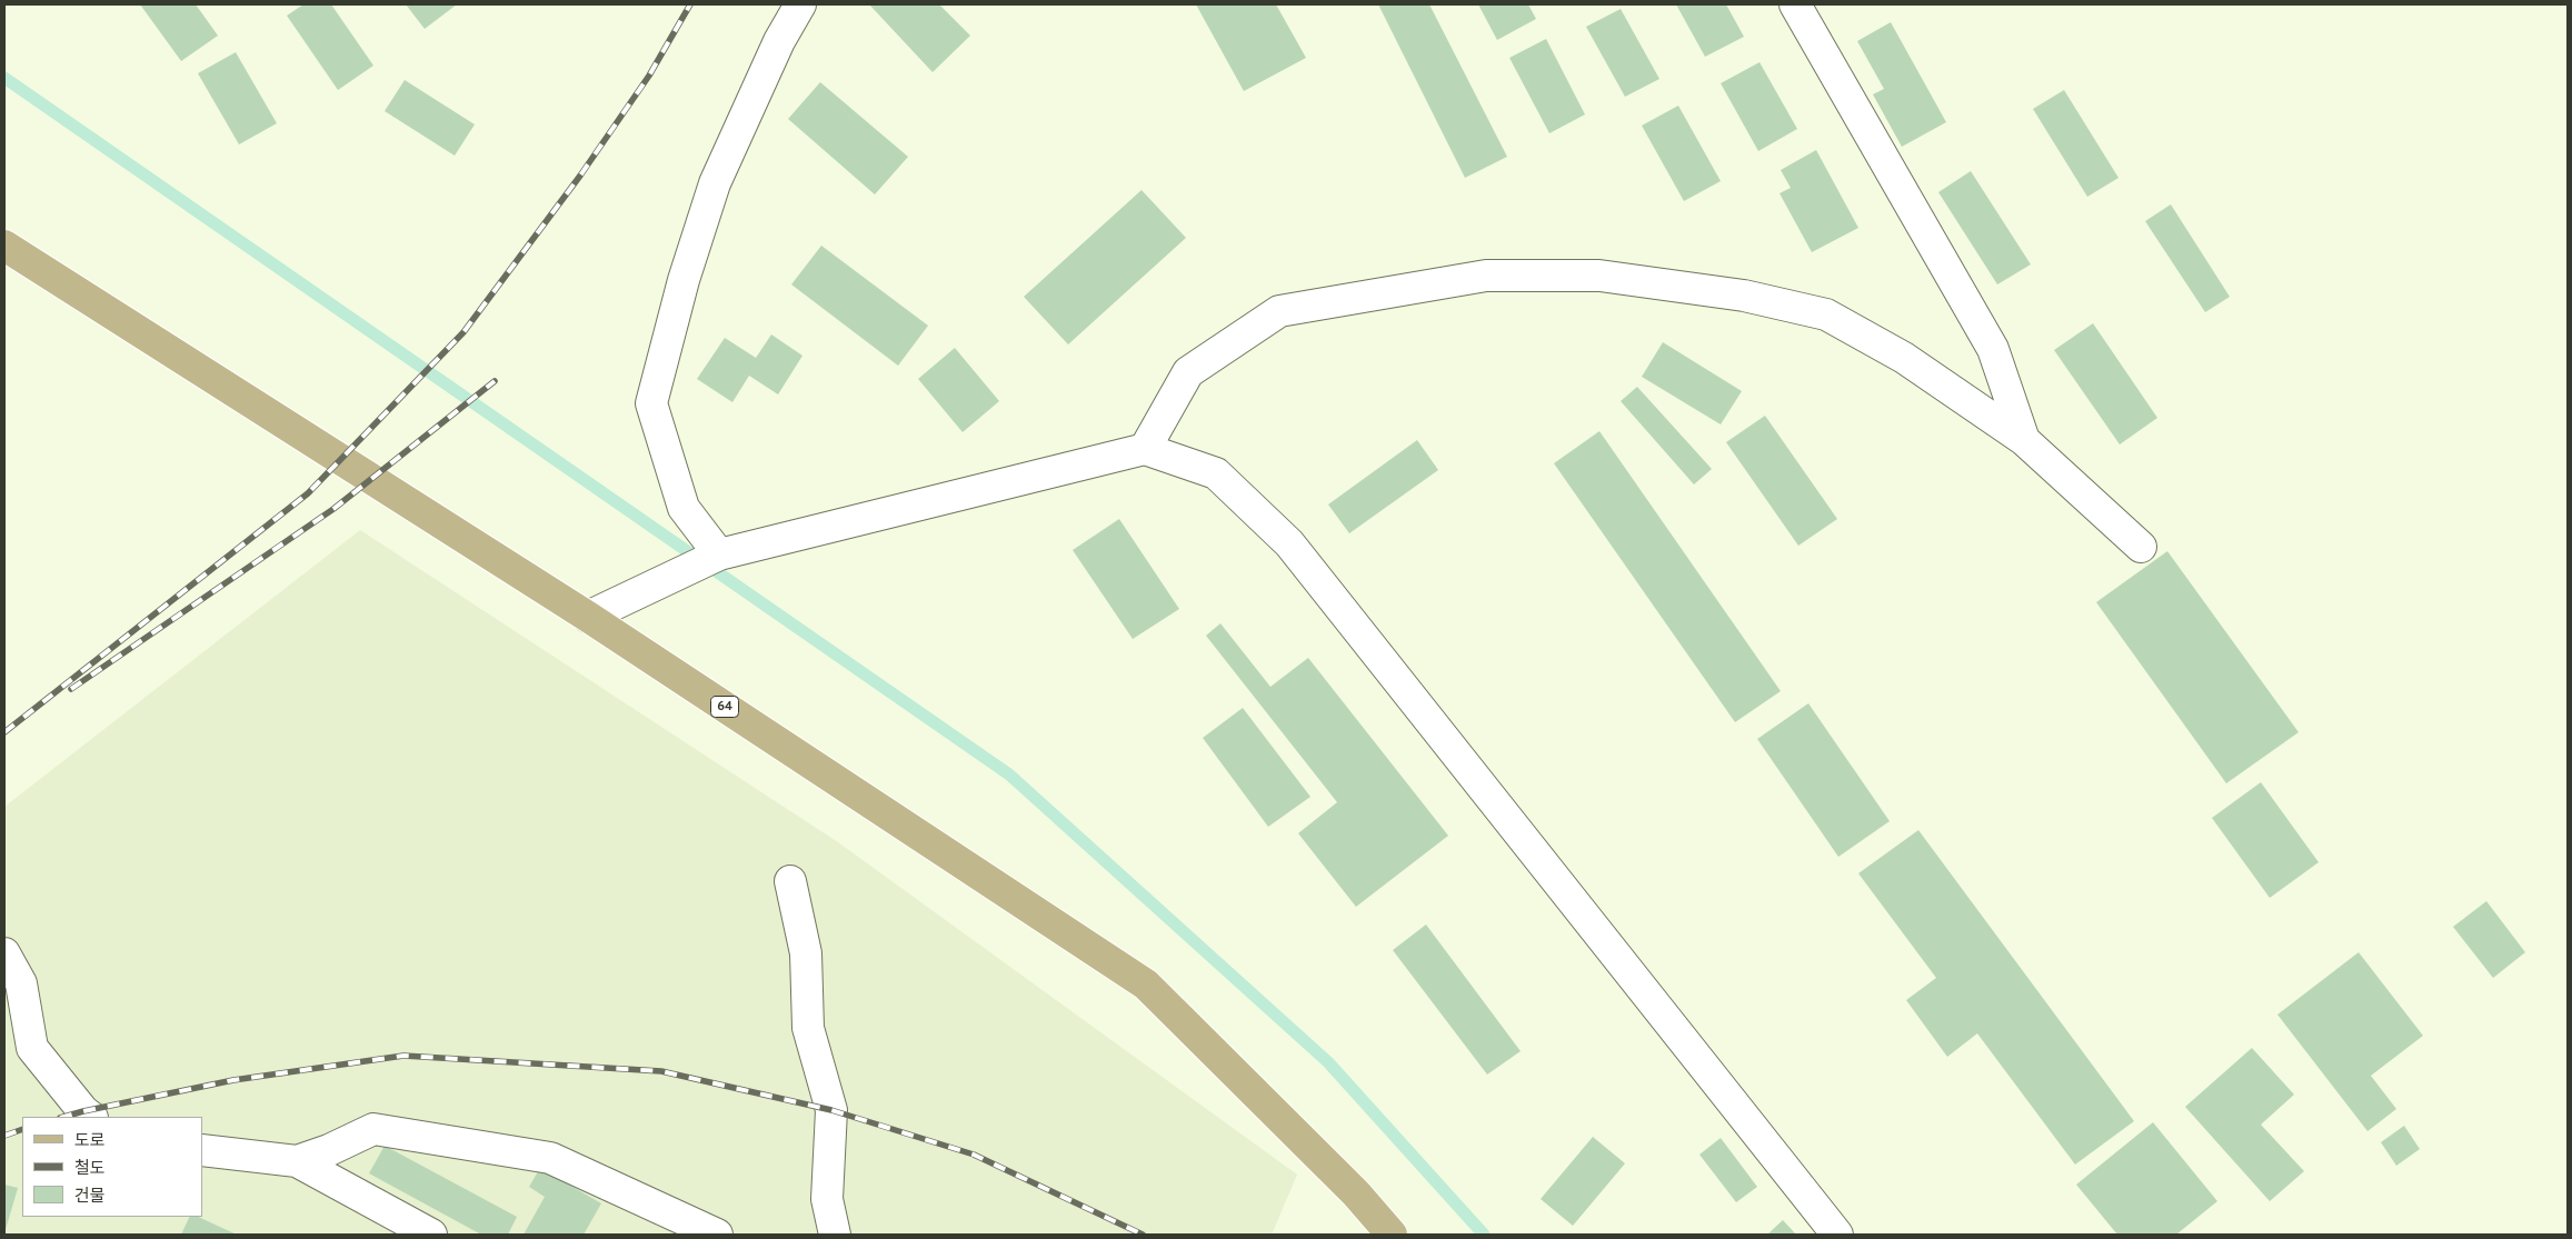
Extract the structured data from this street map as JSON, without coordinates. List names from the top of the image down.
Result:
{
  "streets": {
    "main road": ["64"]
  },
  "legend": ["도로", "철도", "건물"]
}
